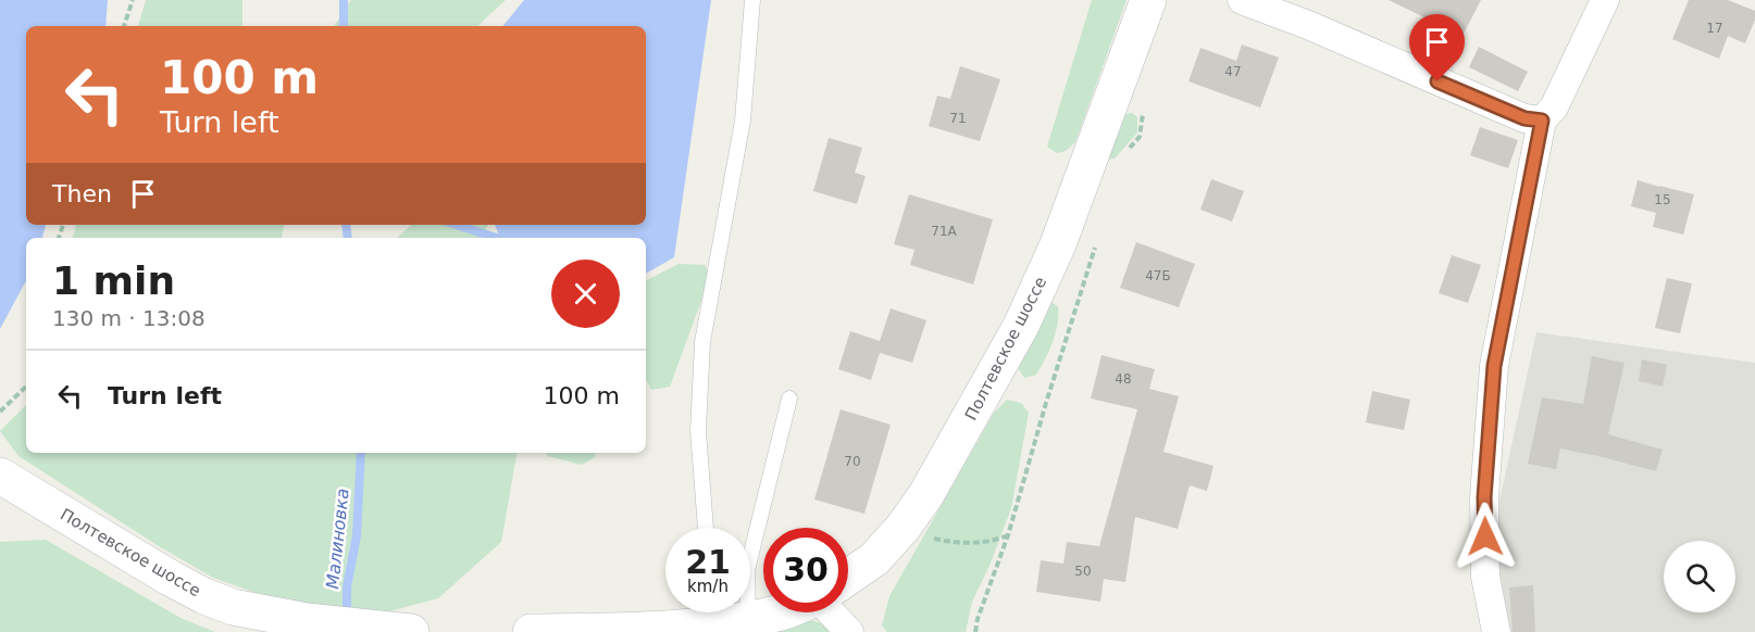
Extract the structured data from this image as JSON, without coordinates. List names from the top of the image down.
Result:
{
  "streets": {
    "street": ["Полтевское шоссе"]
  },
  "water": ["Малиновка"],
  "house_numbers": [
    "17",
    "47",
    "71",
    "15",
    "71А",
    "47Б",
    "48",
    "70",
    "50"
  ],
  "page": {
    "turn": ["100 m", "Turn left"],
    "then": "Then",
    "heading": ["1 min", "130 m · 13:08"],
    "list": [
      {
        "name": "Turn left",
        "value": "100 m"
      }
    ],
    "speed": "21 km/h",
    "limit": "30"
  }
}
